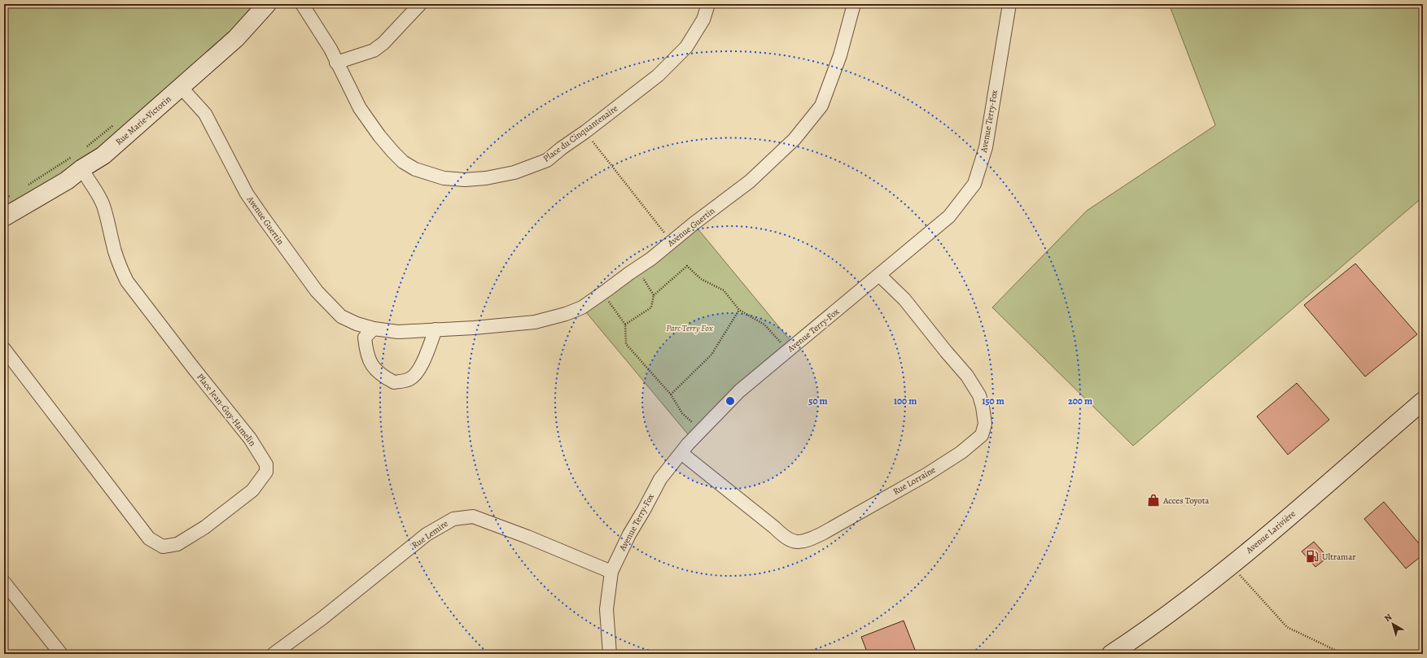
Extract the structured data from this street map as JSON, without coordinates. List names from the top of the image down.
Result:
{
  "streets": {
    "main road": ["Rue Marie-Victorin", "Avenue Larivière"],
    "street": [
      "Avenue Terry-Fox",
      "Place du Cinquantenaire",
      "Avenue Guertin",
      "Place Jean-Guy-Hamelin",
      "Rue Lorraine",
      "Rue Lemire"
    ]
  },
  "crossings": [
    ["Rue Marie-Victorin", "Avenue Guertin"],
    ["Rue Marie-Victorin", "Place Jean-Guy-Hamelin"],
    ["Avenue Terry-Fox", "Rue Lorraine"],
    ["Avenue Terry-Fox", "Rue Lemire"]
  ],
  "parks": ["Parc Terry Fox"],
  "places": {
    "shop": ["Acces Toyota"],
    "fuel station": ["Ultramar"]
  },
  "north": "top left",
  "rings": [
    "50 m",
    "100 m",
    "150 m",
    "200 m"
  ]
}
